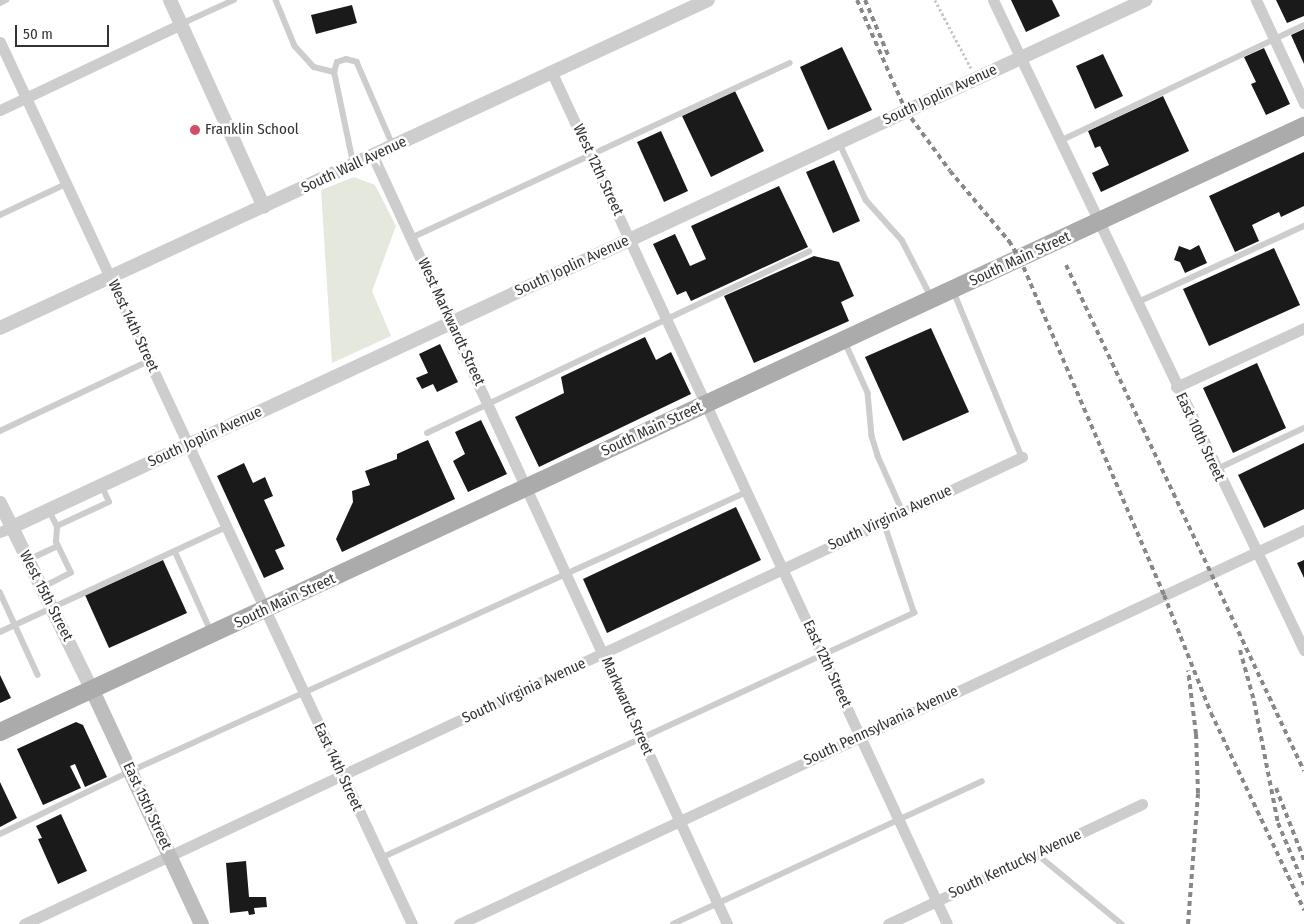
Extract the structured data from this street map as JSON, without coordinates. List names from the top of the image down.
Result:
{
  "streets": {
    "main road": ["South Main Street", "East 15th Street"],
    "street": [
      "South Joplin Avenue",
      "South Wall Avenue",
      "West 12th Street",
      "West Markwardt Street",
      "West 14th Street",
      "East 10th Street",
      "South Virginia Avenue",
      "West 15th Street",
      "East 12th Street",
      "Markwardt Street",
      "South Pennsylvania Avenue",
      "East 14th Street",
      "South Kentucky Avenue"
    ]
  },
  "crossings": [
    ["South Joplin Avenue", "West 12th Street"],
    ["South Joplin Avenue", "West Markwardt Street"],
    ["South Joplin Avenue", "West 14th Street"],
    ["South Joplin Avenue", "East 10th Street"],
    ["South Joplin Avenue", "West 15th Street"],
    ["South Wall Avenue", "West 12th Street"],
    ["South Wall Avenue", "West Markwardt Street"],
    ["South Wall Avenue", "West 14th Street"],
    ["West 12th Street", "South Main Street"],
    ["West 12th Street", "East 12th Street"],
    ["South Main Street", "West Markwardt Street"],
    ["South Main Street", "West 14th Street"],
    ["South Main Street", "East 10th Street"],
    ["South Main Street", "West 15th Street"],
    ["South Main Street", "East 12th Street"],
    ["South Main Street", "Markwardt Street"],
    ["South Main Street", "East 14th Street"],
    ["South Main Street", "East 15th Street"],
    ["West Markwardt Street", "Markwardt Street"],
    ["West 14th Street", "East 14th Street"],
    ["East 10th Street", "South Pennsylvania Avenue"],
    ["South Virginia Avenue", "East 12th Street"],
    ["South Virginia Avenue", "Markwardt Street"],
    ["South Virginia Avenue", "East 14th Street"],
    ["South Virginia Avenue", "East 15th Street"],
    ["West 15th Street", "East 15th Street"],
    ["East 12th Street", "South Pennsylvania Avenue"],
    ["East 12th Street", "South Kentucky Avenue"],
    ["Markwardt Street", "South Pennsylvania Avenue"]
  ],
  "places": ["Franklin School"],
  "scale_bar": "50 m"
}
